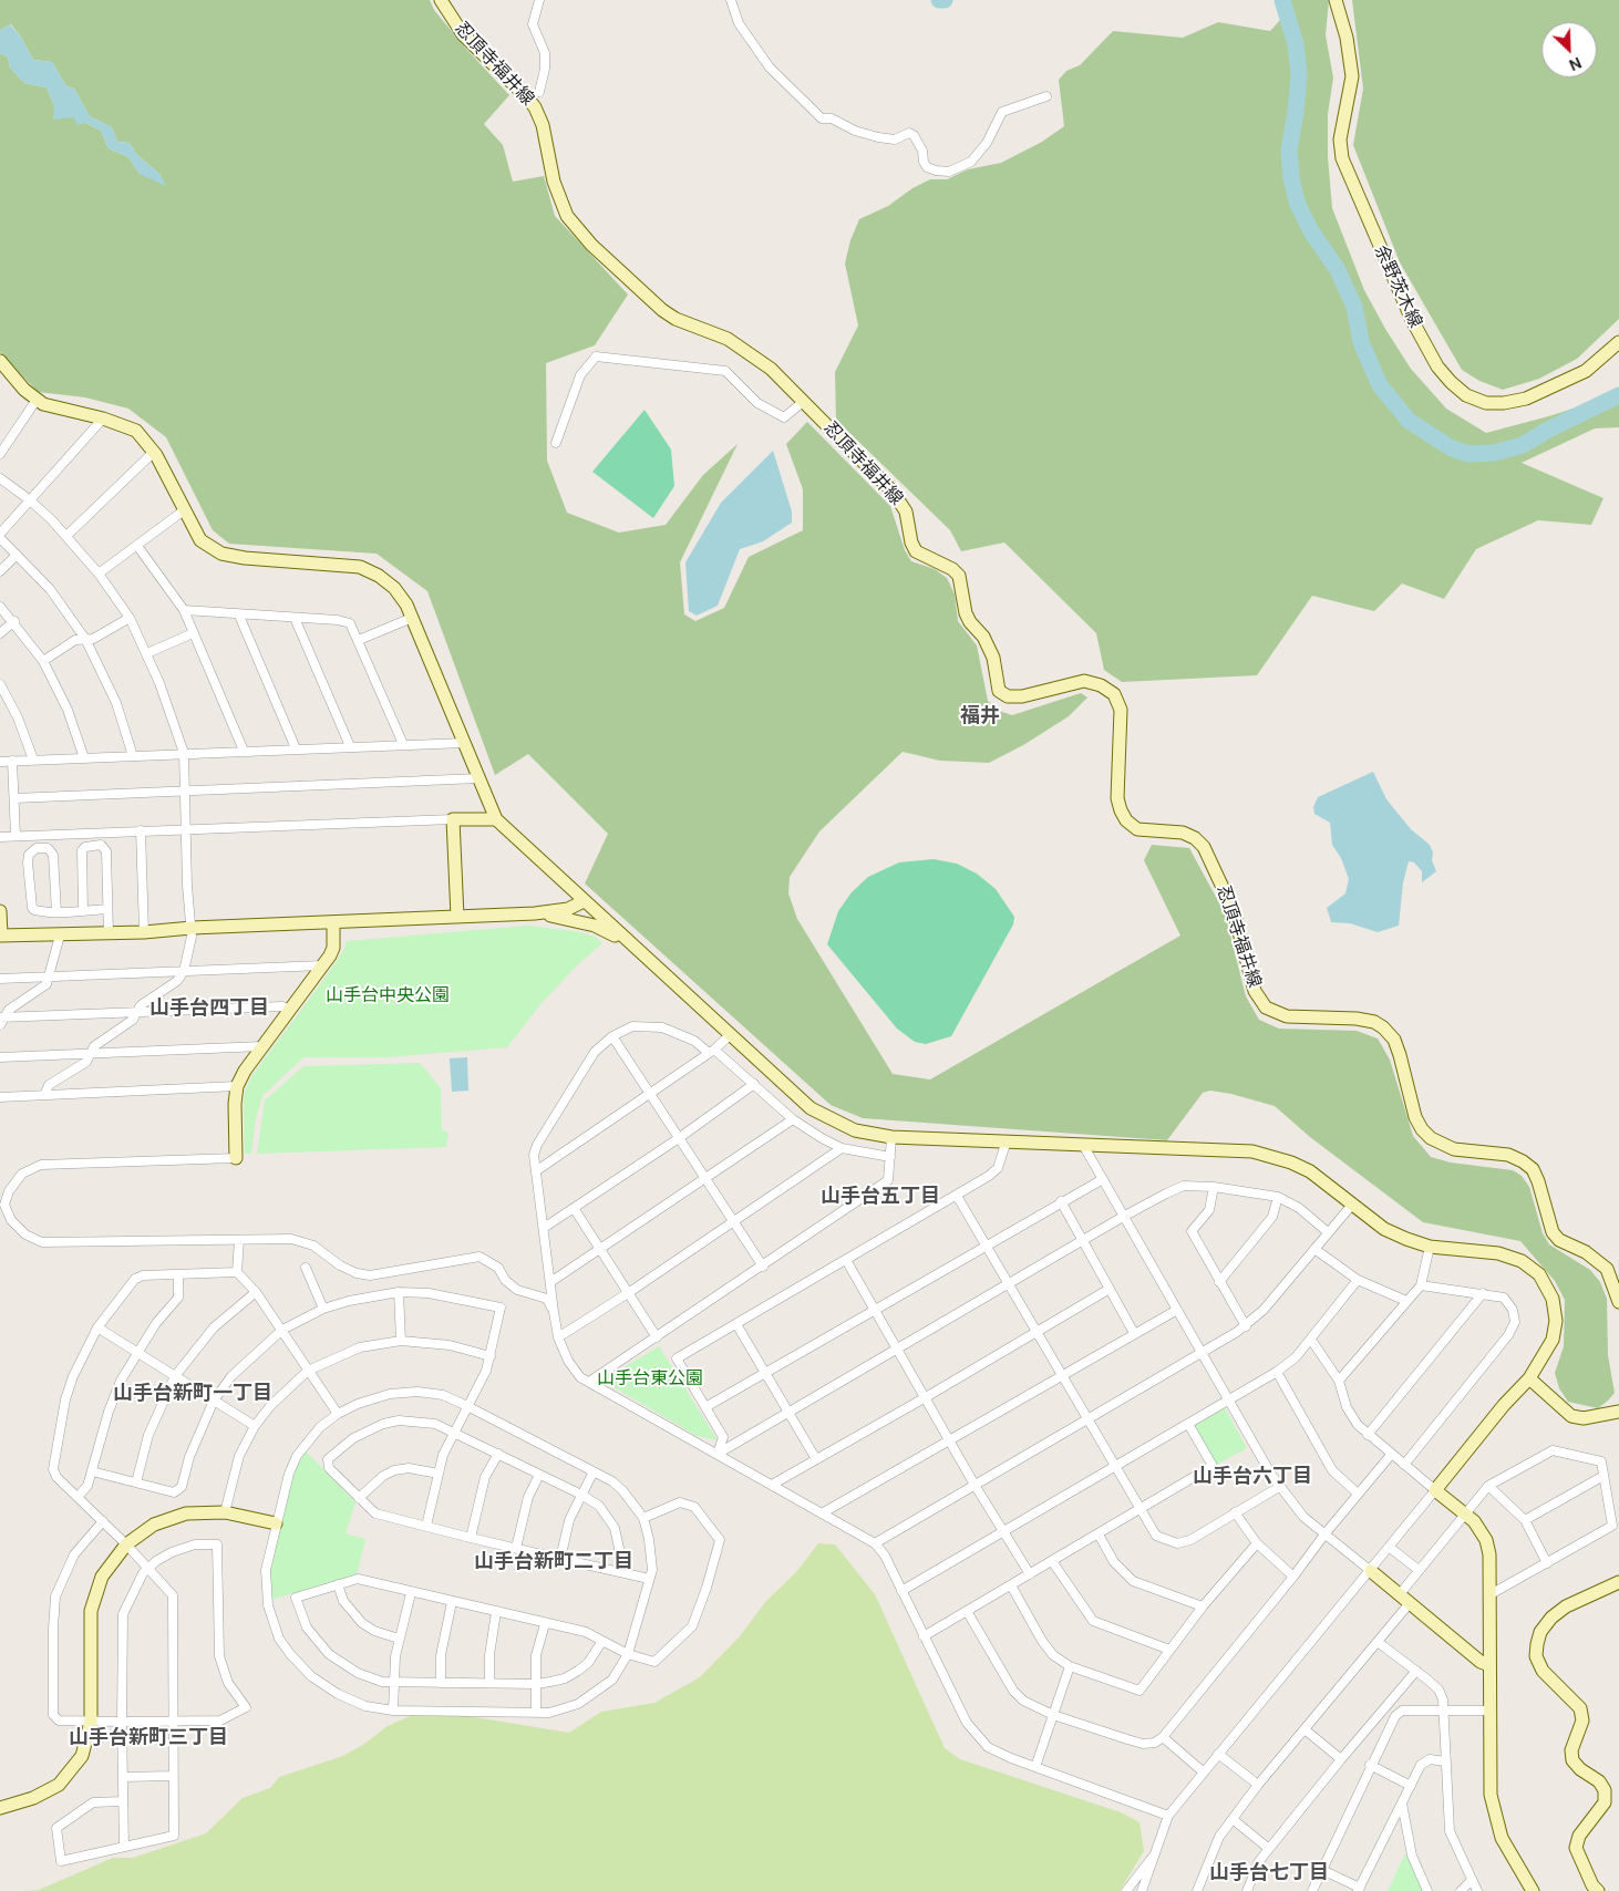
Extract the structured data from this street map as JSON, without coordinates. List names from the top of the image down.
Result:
{
  "streets": {
    "street": ["忍頂寺福井線", "余野茨木線"]
  },
  "districts": [
    "福井",
    "山手台四丁目",
    "山手台五丁目",
    "山手台新町一丁目",
    "山手台六丁目",
    "山手台新町二丁目",
    "山手台新町三丁目",
    "山手台七丁目"
  ],
  "parks": ["山手台中央公園", "山手台東公園"],
  "north": "bottom right"
}
